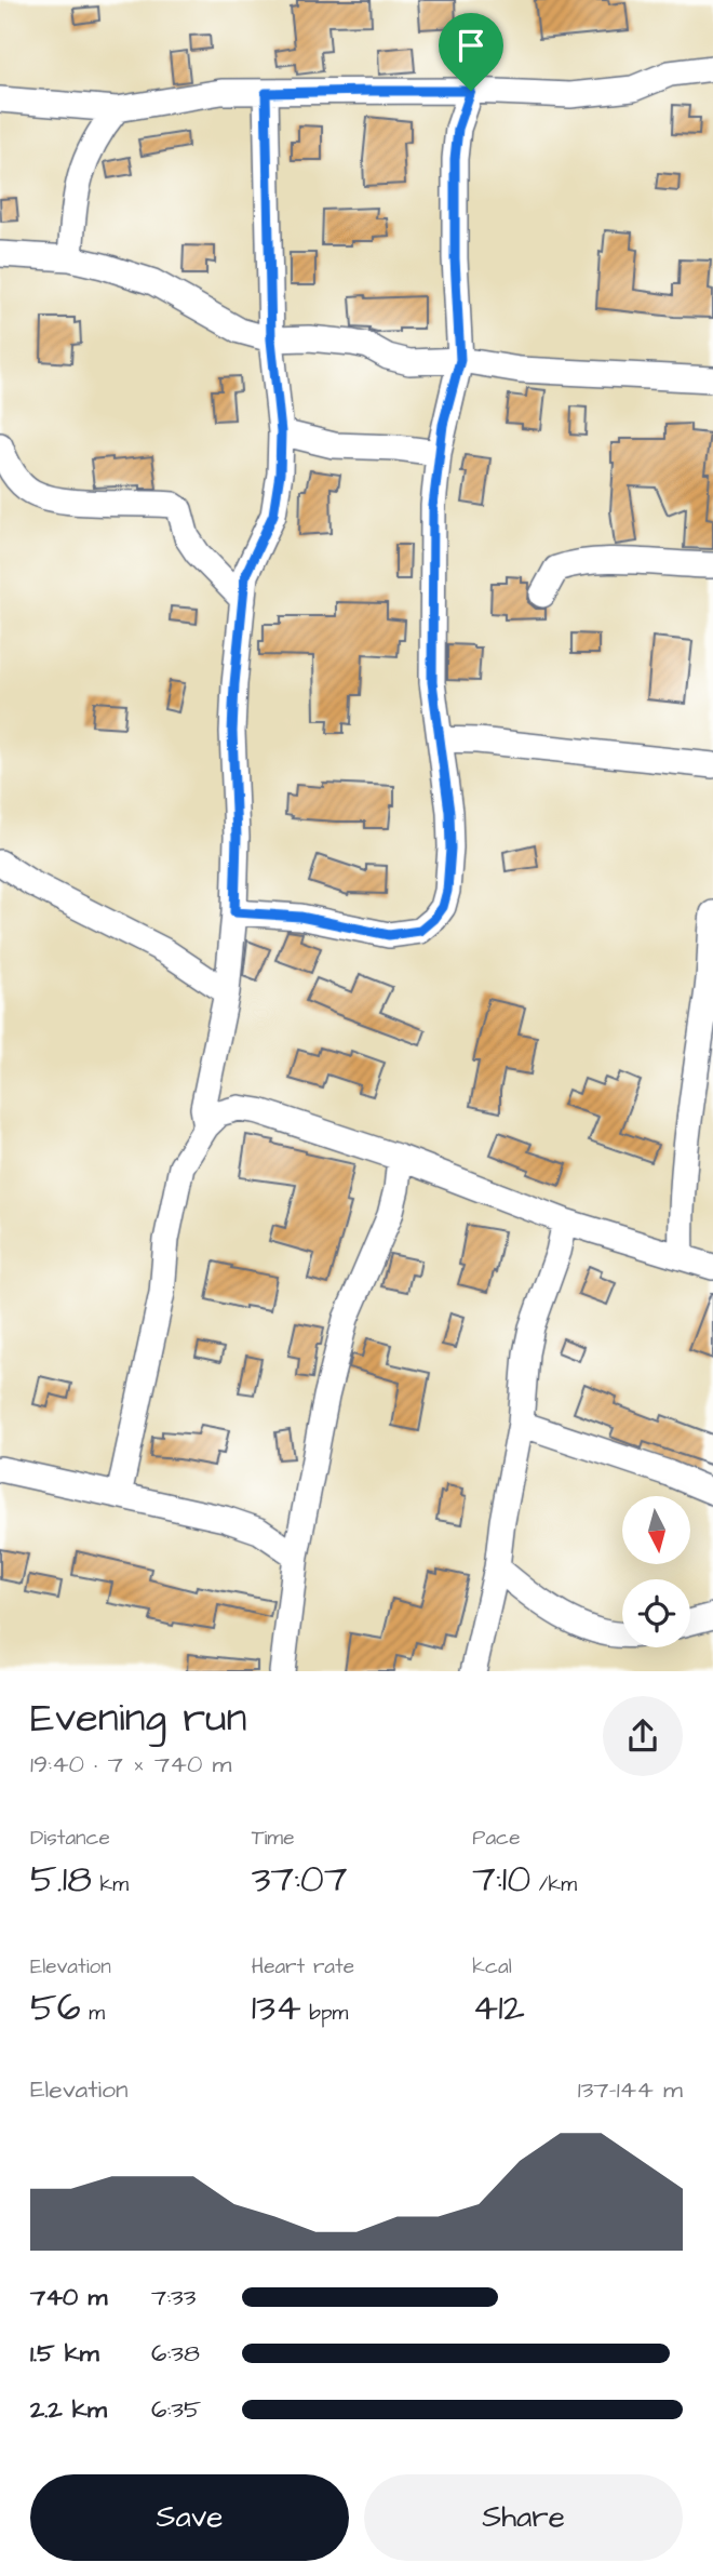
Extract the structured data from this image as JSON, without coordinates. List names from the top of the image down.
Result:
{
  "north": "bottom",
  "page": {
    "heading": ["Evening run", "19:40 · 7 × 740 m"],
    "stats": [
      ["Distance", "5.18 km"],
      ["Time", "37:07"],
      ["Pace", "7:10 /km"],
      ["Elevation", "56 m"],
      ["Heart rate", "134 bpm"],
      ["kcal", "412"]
    ],
    "chart": ["Elevation", "137–144 m"],
    "list": [
      {
        "name": "740 m",
        "note": "7:33"
      },
      {
        "name": "1.5 km",
        "note": "6:38"
      },
      {
        "name": "2.2 km",
        "note": "6:35"
      }
    ],
    "buttons": ["Save", "Share"]
  }
}
